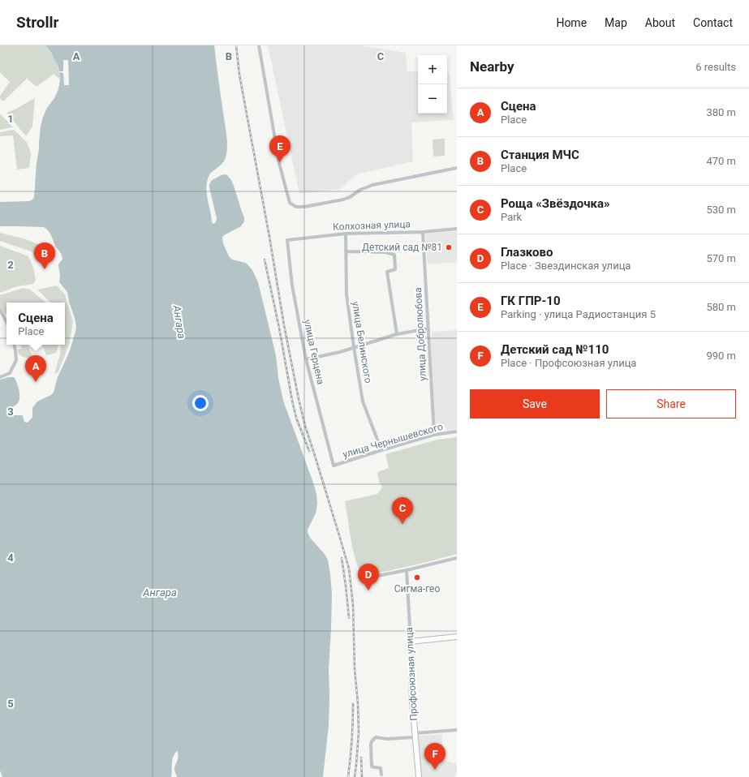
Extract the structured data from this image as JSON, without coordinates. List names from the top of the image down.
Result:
{
  "streets": {
    "street": [
      "Колхозная улица",
      "улица Добролюбова",
      "улица Белинского",
      "улица Герцена",
      "улица Чернышевского",
      "Профсоюзная улица"
    ]
  },
  "crossings": [
    ["Колхозная улица", "улица Добролюбова"],
    ["Колхозная улица", "улица Белинского"],
    ["Колхозная улица", "улица Герцена"],
    ["улица Добролюбова", "улица Чернышевского"],
    ["улица Белинского", "улица Чернышевского"],
    ["улица Герцена", "улица Чернышевского"]
  ],
  "water": ["Ангара"],
  "places": ["Детский сад №81", "Сигма-гео"],
  "page": {
    "header": "Strollr",
    "nav": [
      "Home",
      "Map",
      "About",
      "Contact"
    ],
    "heading": ["Nearby", "6 results"],
    "map_buttons": ["+", "−"],
    "list": [
      {
        "mark": "A",
        "name": "Сцена",
        "note": "Place",
        "value": "380 m"
      },
      {
        "mark": "B",
        "name": "Станция МЧС",
        "note": "Place",
        "value": "470 m"
      },
      {
        "mark": "C",
        "name": "Роща «Звёздочка»",
        "note": "Park",
        "value": "530 m"
      },
      {
        "mark": "D",
        "name": "Глазково",
        "note": "Place · Звездинская улица",
        "value": "570 m"
      },
      {
        "mark": "E",
        "name": "ГК ГПР-10",
        "note": "Parking · улица Радиостанция 5",
        "value": "580 m"
      },
      {
        "mark": "F",
        "name": "Детский сад №110",
        "note": "Place · Профсоюзная улица",
        "value": "990 m"
      }
    ],
    "pins": [
      "E",
      "B",
      "A",
      "C",
      "D",
      "F"
    ],
    "popup": ["Сцена", "Place"],
    "buttons": ["Save", "Share"]
  },
  "grid": {
    "columns": ["A", "B", "C"],
    "rows": [
      "1",
      "2",
      "3",
      "4",
      "5"
    ]
  }
}
